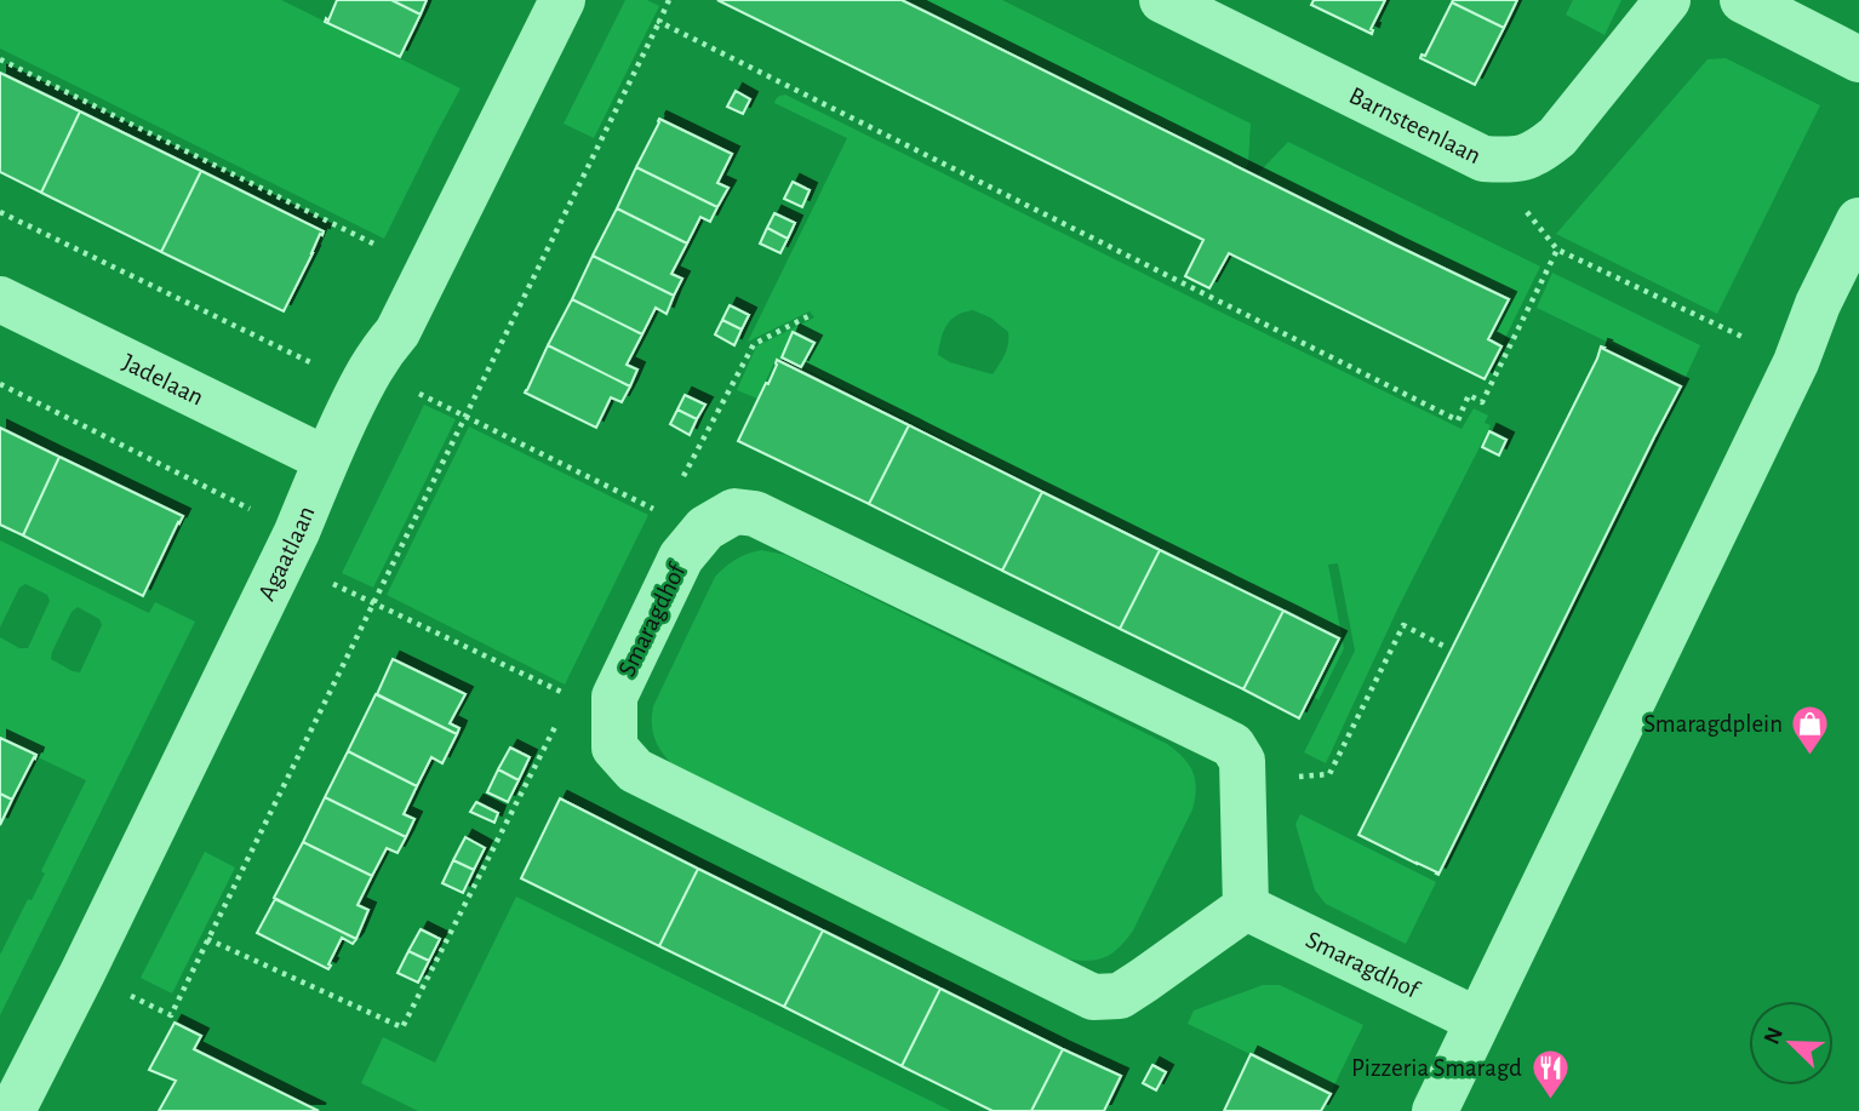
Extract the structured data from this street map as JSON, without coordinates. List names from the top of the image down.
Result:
{
  "streets": {
    "street": [
      "Barnsteenlaan",
      "Jadelaan",
      "Agaatlaan",
      "Smaragdhof"
    ]
  },
  "crossings": [
    ["Jadelaan", "Agaatlaan"]
  ],
  "places": {
    "shop": ["Smaragdplein"],
    "restaurant": ["Pizzeria Smaragd"]
  },
  "north": "top left"
}
